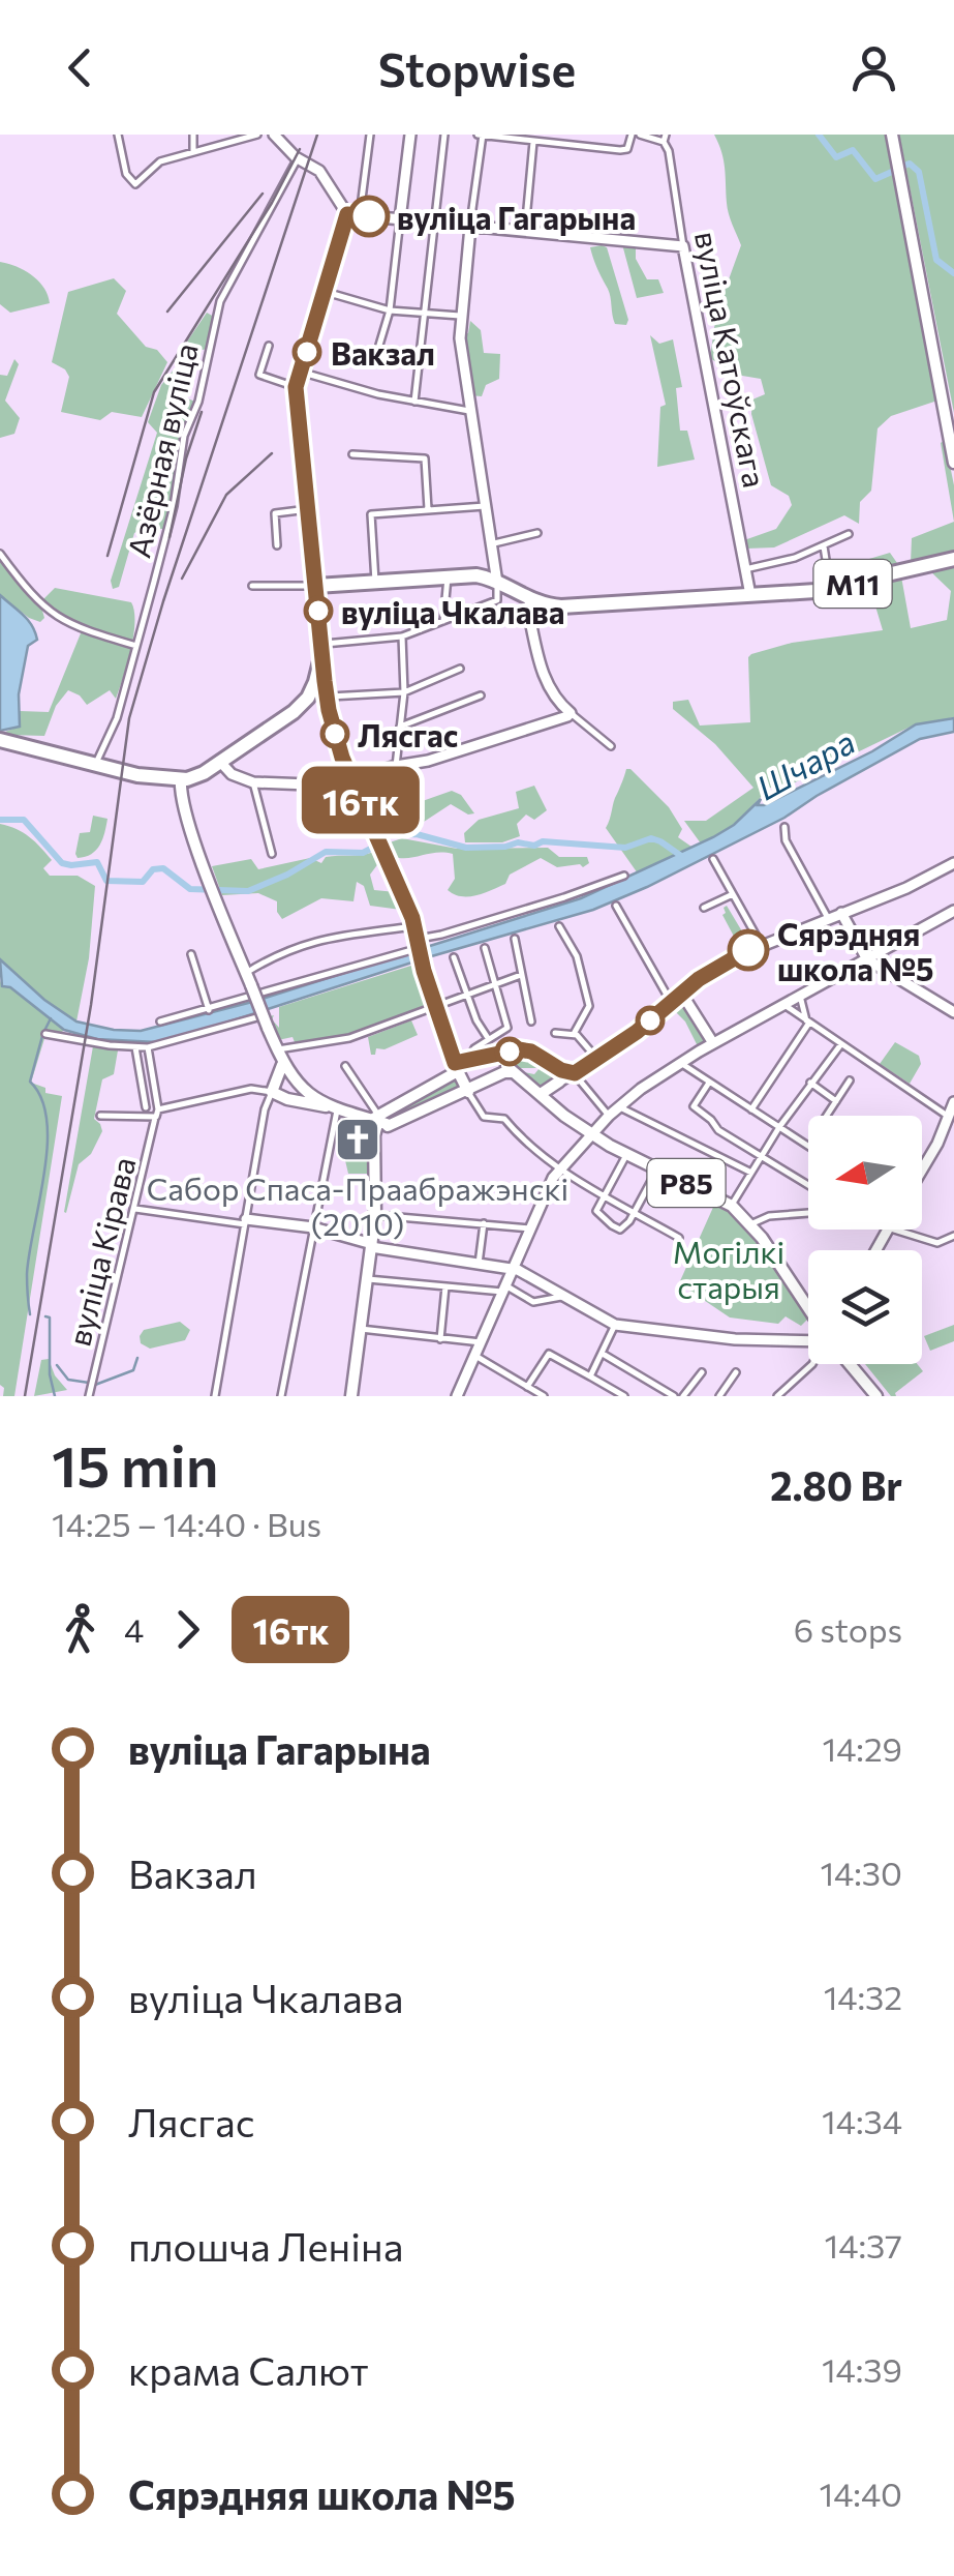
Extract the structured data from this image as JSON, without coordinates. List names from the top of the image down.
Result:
{
  "streets": {
    "highway": ["М11"],
    "main road": ["Р85"],
    "street": ["вуліца Катоўскага", "Азёрная вуліца", "вуліца Кірава"]
  },
  "crossings": [
    ["вуліца Катоўскага", "М11"]
  ],
  "water": ["Шчара"],
  "parks": ["Могілкі старыя"],
  "places": {
    "other": [
      "вуліца Гагарына",
      "Вакзал",
      "вуліца Чкалава",
      "Лясгас",
      "Сярэдняя школа №5"
    ],
    "church": ["Сабор Спаса-Праабражэнскі (2010)"]
  },
  "lines": ["bus line 16тк"],
  "north": "left",
  "page": {
    "header": "Stopwise",
    "on_map": "16тк",
    "heading": ["15 min", "14:25 – 14:40 · Bus", "2.80 Br"],
    "legs": ["4", "16тк", "6 stops"],
    "list": [
      {
        "name": "вуліца Гагарына",
        "value": "14:29"
      },
      {
        "name": "Вакзал",
        "value": "14:30"
      },
      {
        "name": "вуліца Чкалава",
        "value": "14:32"
      },
      {
        "name": "Лясгас",
        "value": "14:34"
      },
      {
        "name": "плошча Леніна",
        "value": "14:37"
      },
      {
        "name": "крама Салют",
        "value": "14:39"
      },
      {
        "name": "Сярэдняя школа №5",
        "value": "14:40"
      }
    ]
  }
}
